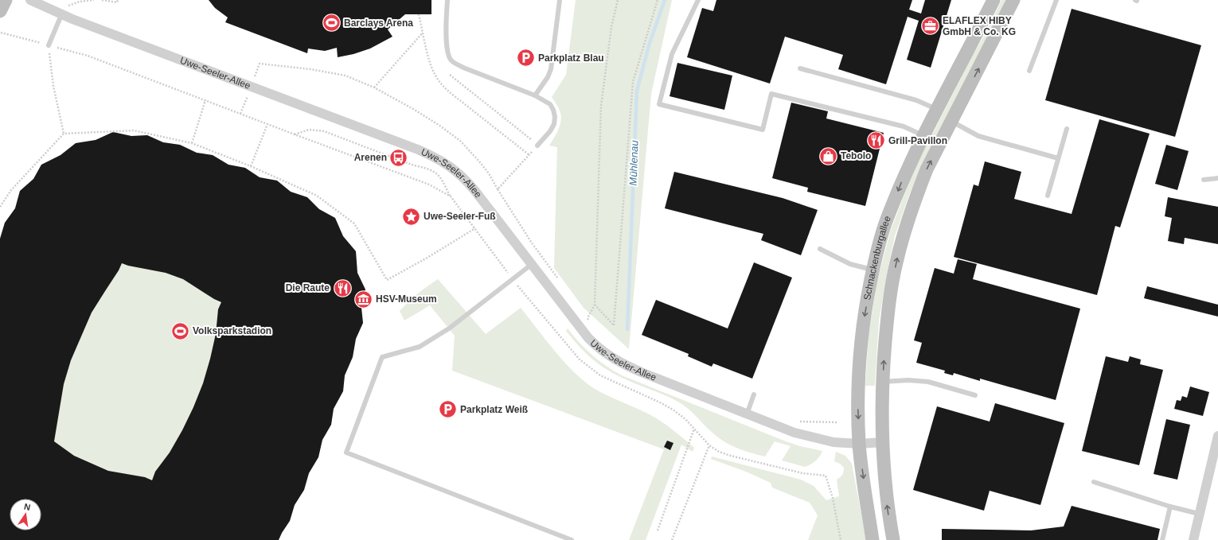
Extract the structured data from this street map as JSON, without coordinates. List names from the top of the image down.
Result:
{
  "streets": {
    "main road": ["Schnackenburgallee"],
    "street": ["Uwe-Seeler-Allee"]
  },
  "crossings": [
    ["Uwe-Seeler-Allee", "Schnackenburgallee"]
  ],
  "water": ["Mühlenau"],
  "places": {
    "sports": ["Barclays Arena", "Volksparkstadion"],
    "office": ["ELAFLEX HIBY GmbH & Co. KG"],
    "parking": ["Parkplatz Blau", "Parkplatz Weiß"],
    "restaurant": ["Grill-Pavillon", "Die Raute"],
    "shop": ["Tebolo"],
    "bus stop": ["Arenen"],
    "place": ["Uwe-Seeler-Fuß"],
    "museum": ["HSV-Museum"]
  },
  "north": "top"
}
